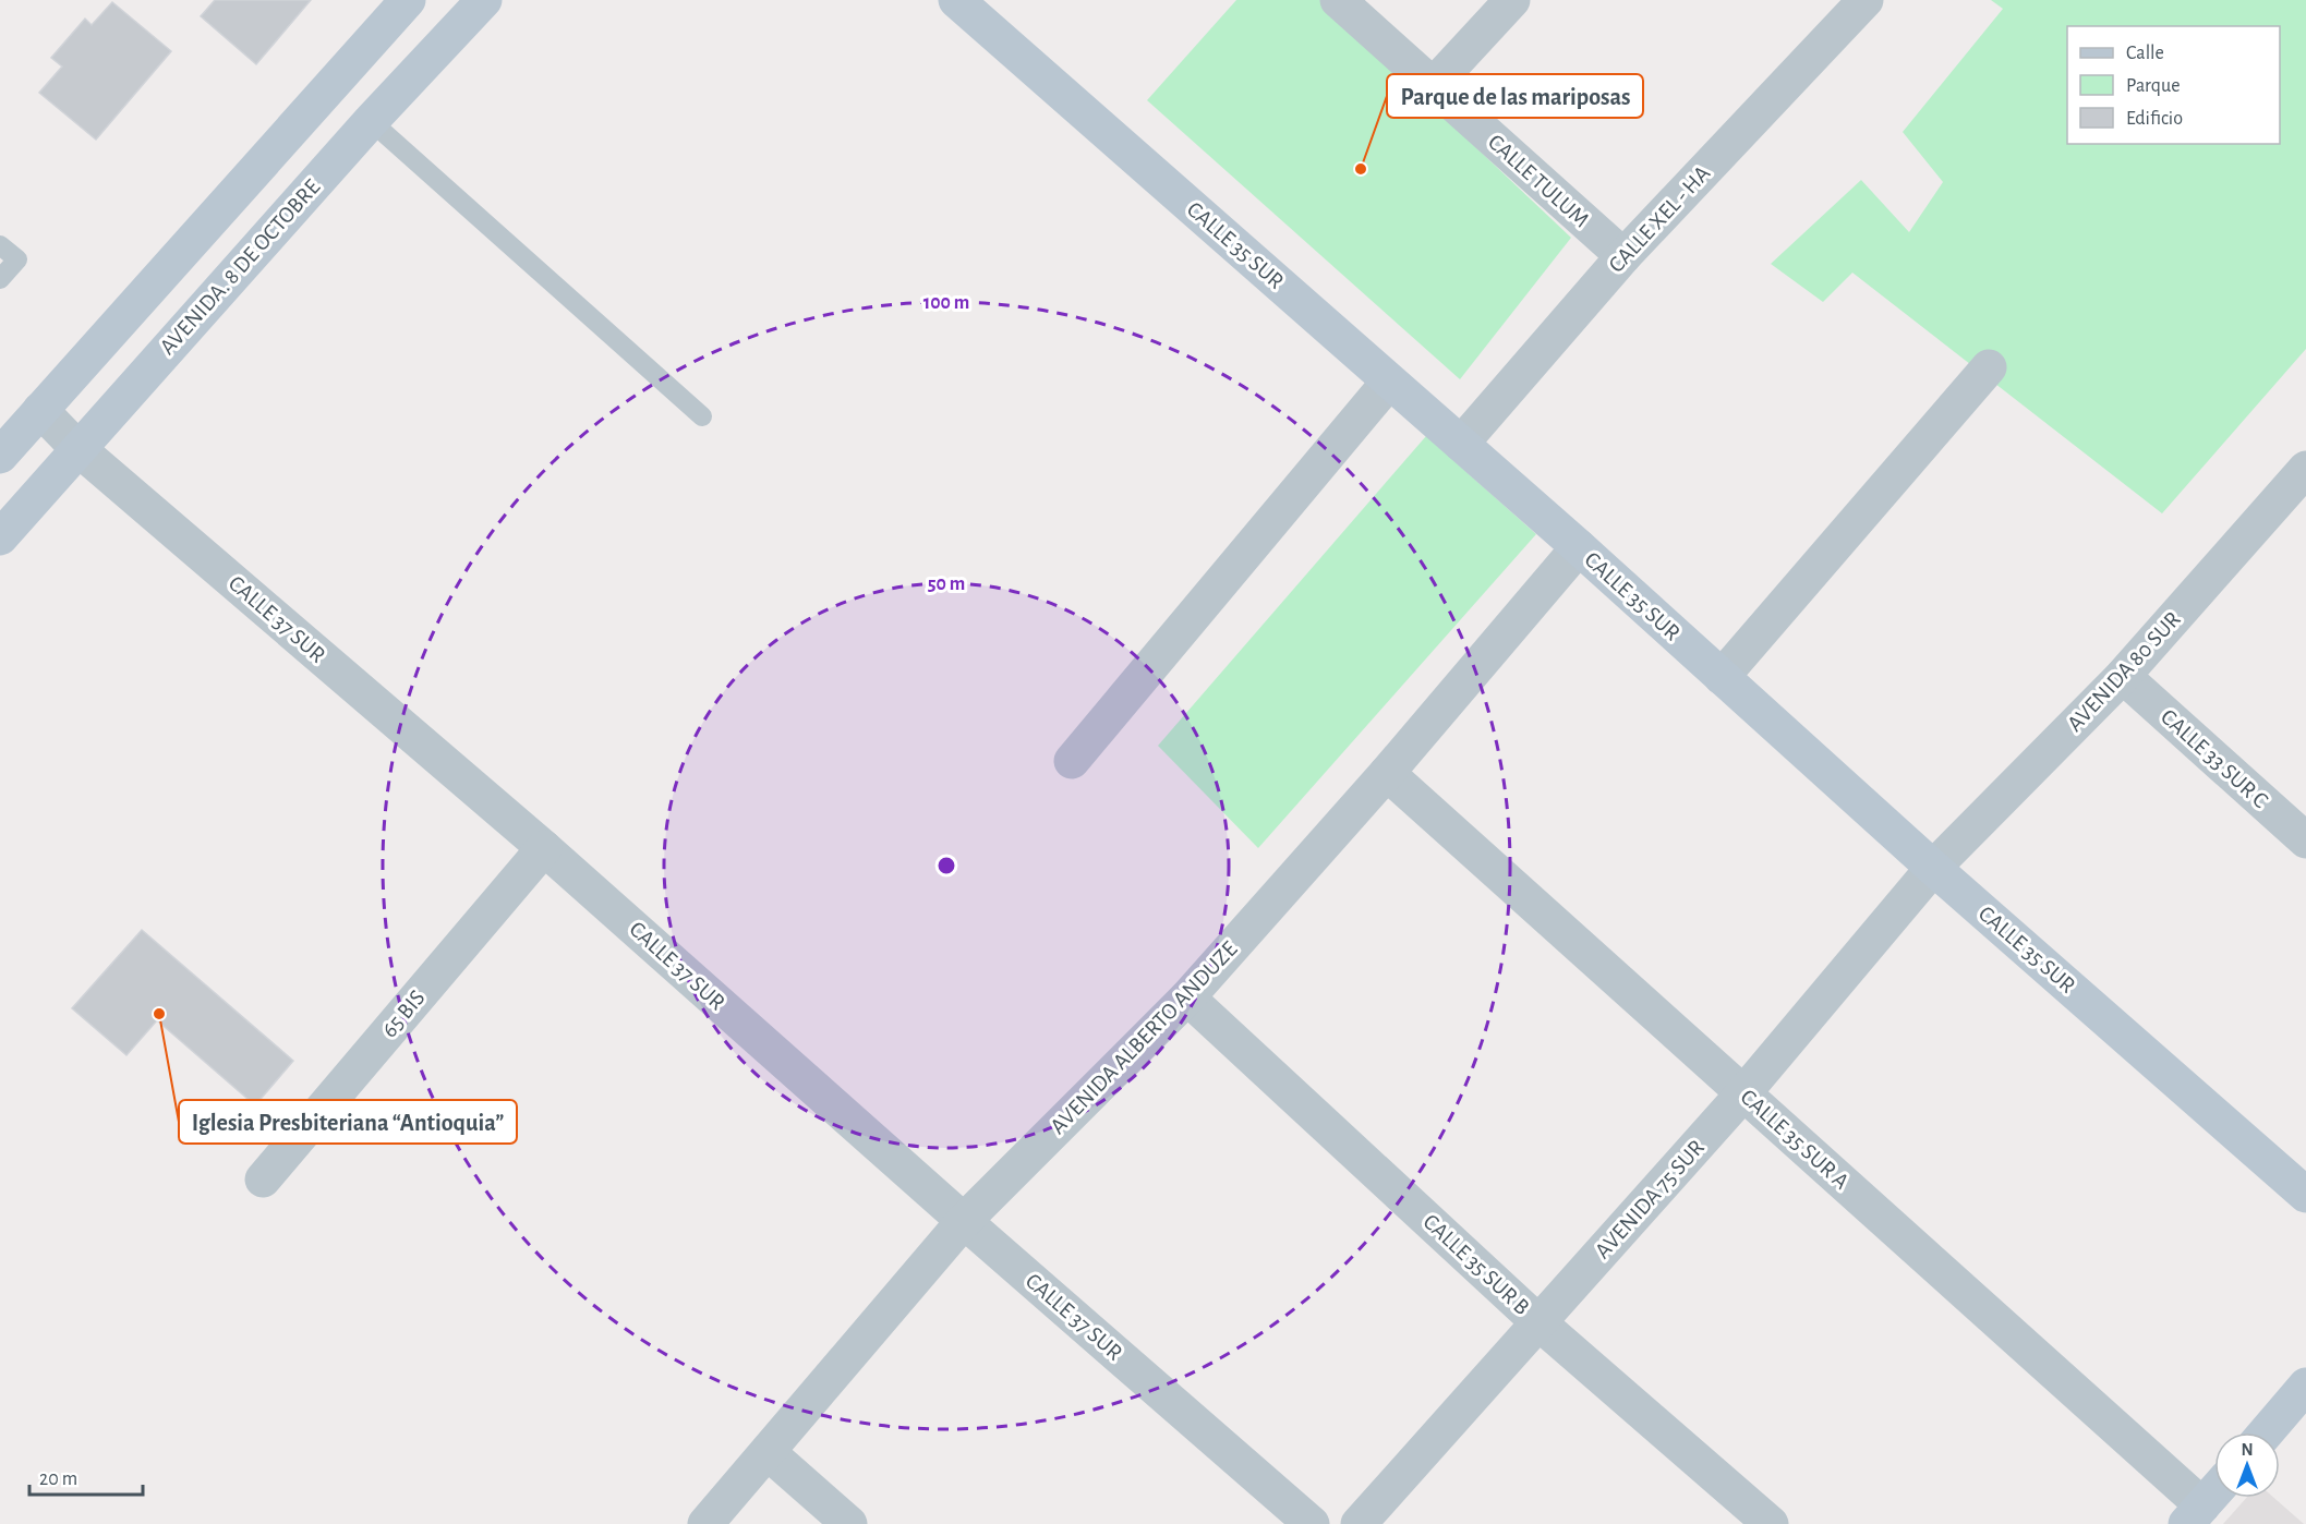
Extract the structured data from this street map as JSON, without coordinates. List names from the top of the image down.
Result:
{
  "streets": {
    "main road": ["CALLE 35 SUR", "AVENIDA. 8 DE OCTOBRE"],
    "street": [
      "CALLE TULUM",
      "CALLE XEL - HA",
      "CALLE 37 SUR",
      "AVENIDA 80 SUR",
      "CALLE 33 SUR C",
      "65 BIS",
      "AVENIDA ALBERTO ANDUZE",
      "CALLE 35 SUR A",
      "AVENIDA 75 SUR",
      "CALLE 35 SUR B"
    ]
  },
  "crossings": [
    ["CALLE TULUM", "CALLE XEL - HA"],
    ["CALLE XEL - HA", "CALLE 35 SUR"],
    ["CALLE 35 SUR", "AVENIDA 80 SUR"],
    ["CALLE 35 SUR", "AVENIDA ALBERTO ANDUZE"],
    ["CALLE 35 SUR", "AVENIDA 75 SUR"],
    ["AVENIDA. 8 DE OCTOBRE", "CALLE 37 SUR"],
    ["CALLE 37 SUR", "65 BIS"],
    ["CALLE 37 SUR", "AVENIDA ALBERTO ANDUZE"],
    ["AVENIDA 80 SUR", "CALLE 33 SUR C"],
    ["AVENIDA 80 SUR", "AVENIDA 75 SUR"],
    ["AVENIDA ALBERTO ANDUZE", "CALLE 35 SUR A"],
    ["AVENIDA ALBERTO ANDUZE", "CALLE 35 SUR B"],
    ["CALLE 35 SUR A", "AVENIDA 75 SUR"],
    ["AVENIDA 75 SUR", "CALLE 35 SUR B"]
  ],
  "places": ["Parque de las mariposas", "Iglesia Presbiteriana “Antioquia”"],
  "legend": ["Calle", "Parque", "Edificio"],
  "scale_bar": "20 m",
  "north": "top",
  "rings": ["100 m", "50 m"]
}
